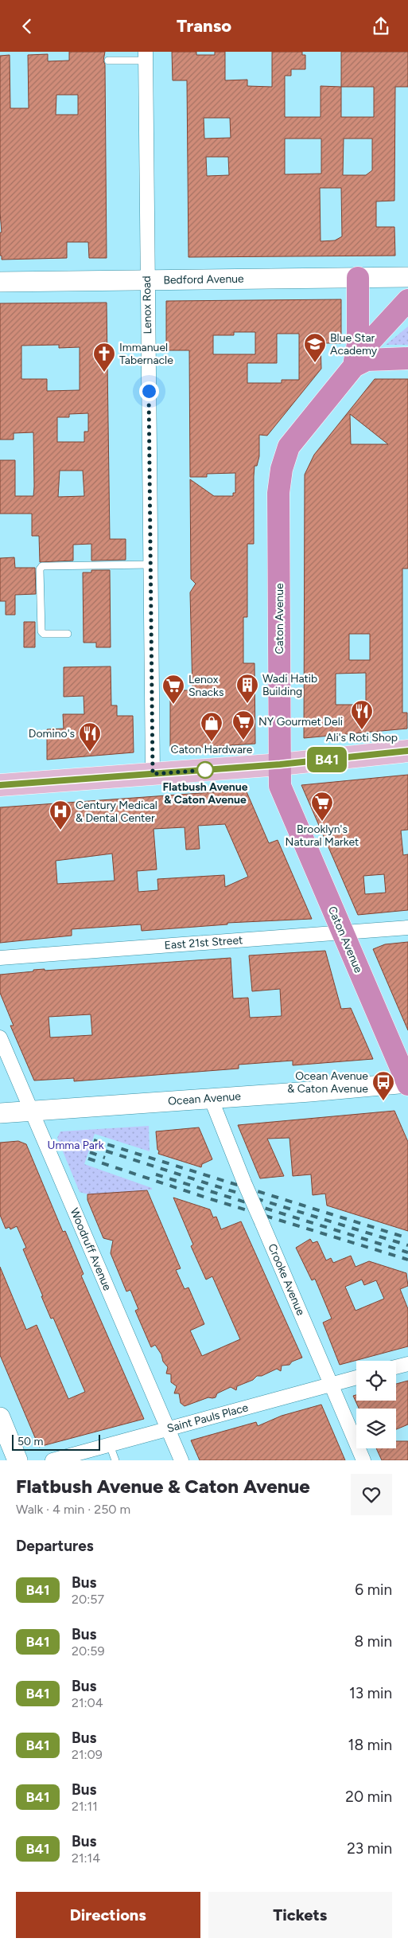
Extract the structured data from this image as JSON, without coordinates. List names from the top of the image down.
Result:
{
  "streets": {
    "highway": ["Caton Avenue"],
    "main road": ["Bedford Avenue", "Ocean Avenue"],
    "street": [
      "Lenox Road",
      "East 21st Street",
      "Woodruff Avenue",
      "Crooke Avenue",
      "Saint Pauls Place"
    ]
  },
  "crossings": [
    ["Bedford Avenue", "Lenox Road"],
    ["Caton Avenue", "East 21st Street"],
    ["Caton Avenue", "Ocean Avenue"],
    ["Ocean Avenue", "Woodruff Avenue"],
    ["Ocean Avenue", "Crooke Avenue"],
    ["Woodruff Avenue", "Saint Pauls Place"],
    ["Crooke Avenue", "Saint Pauls Place"]
  ],
  "parks": ["Umma Park"],
  "places": {
    "school or university": ["Blue Star Academy"],
    "church": ["Immanuel Tabernacle"],
    "building": ["Wadi Hatib Building"],
    "supermarket": ["Lenox Snacks", "NY Gourmet Deli", "Brooklyn's Natural Market"],
    "restaurant": ["Ali's Roti Shop", "Domino's"],
    "shop": ["Caton Hardware"],
    "other": ["Flatbush Avenue & Caton Avenue"],
    "hospital": ["Century Medical & Dental Center"],
    "bus stop": ["Ocean Avenue & Caton Avenue"]
  },
  "lines": ["bus line B41"],
  "scale_bar": "50 m",
  "page": {
    "header": "Transo",
    "on_map": "B41",
    "scale": "50 m",
    "heading": [
      ["Flatbush Avenue & Caton Avenue", "Walk · 4 min · 250 m"],
      "Departures"
    ],
    "list": [
      {
        "mark": "B41",
        "name": "Bus",
        "note": "20:57",
        "value": "6 min"
      },
      {
        "mark": "B41",
        "name": "Bus",
        "note": "20:59",
        "value": "8 min"
      },
      {
        "mark": "B41",
        "name": "Bus",
        "note": "21:04",
        "value": "13 min"
      },
      {
        "mark": "B41",
        "name": "Bus",
        "note": "21:09",
        "value": "18 min"
      },
      {
        "mark": "B41",
        "name": "Bus",
        "note": "21:11",
        "value": "20 min"
      },
      {
        "mark": "B41",
        "name": "Bus",
        "note": "21:14",
        "value": "23 min"
      }
    ],
    "buttons": ["Directions", "Tickets"]
  }
}
